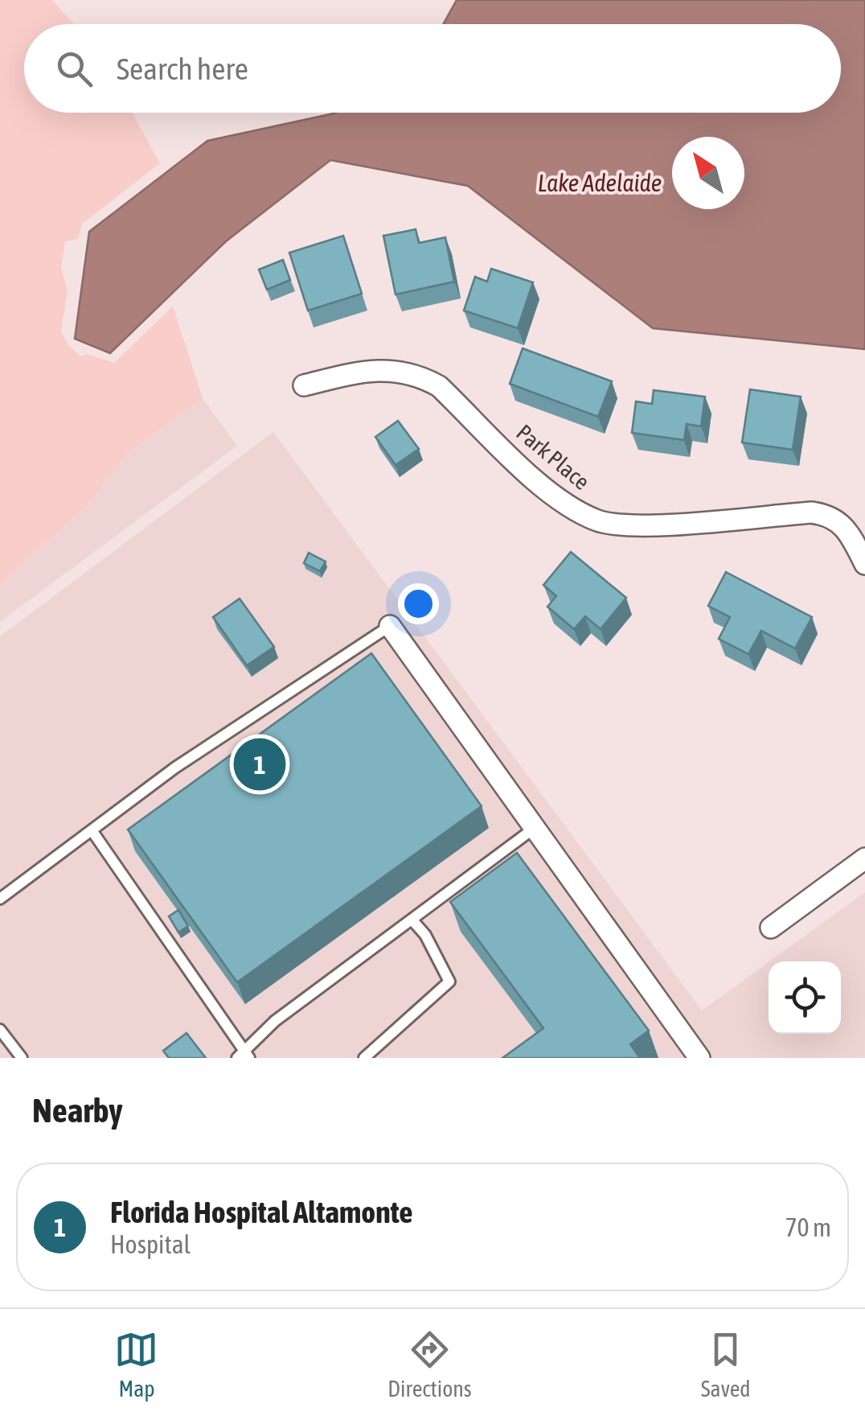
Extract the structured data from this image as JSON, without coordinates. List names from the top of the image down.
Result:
{
  "streets": {
    "street": ["Park Place"]
  },
  "water": ["Lake Adelaide"],
  "north": "top left",
  "page": {
    "search": "Search here",
    "pins": "1",
    "heading": "Nearby",
    "list": [
      {
        "mark": "1",
        "name": "Florida Hospital Altamonte",
        "note": "Hospital",
        "value": "70 m"
      }
    ],
    "nav": ["Map", "Directions", "Saved"]
  }
}
